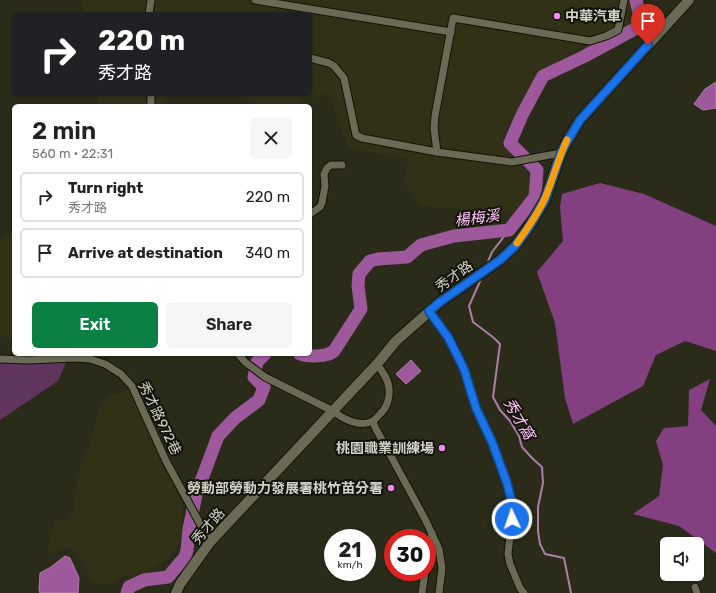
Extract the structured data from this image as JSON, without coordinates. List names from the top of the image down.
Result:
{
  "streets": {
    "main road": ["秀才路"],
    "street": ["秀才路972巷"]
  },
  "crossings": [
    ["秀才路", "秀才路972巷"]
  ],
  "water": ["楊梅溪", "秀才窩"],
  "places": ["中華汽車", "桃園職業訓練場", "勞動部勞動力發展署桃竹苗分署"],
  "page": {
    "turn": ["220 m", "秀才路"],
    "heading": ["2 min", "560 m · 22:31"],
    "list": [
      {
        "name": "Turn right",
        "note": "秀才路",
        "value": "220 m"
      },
      {
        "name": "Arrive at destination",
        "value": "340 m"
      }
    ],
    "buttons": ["Exit", "Share"],
    "speed": "21 km/h",
    "limit": "30"
  }
}
